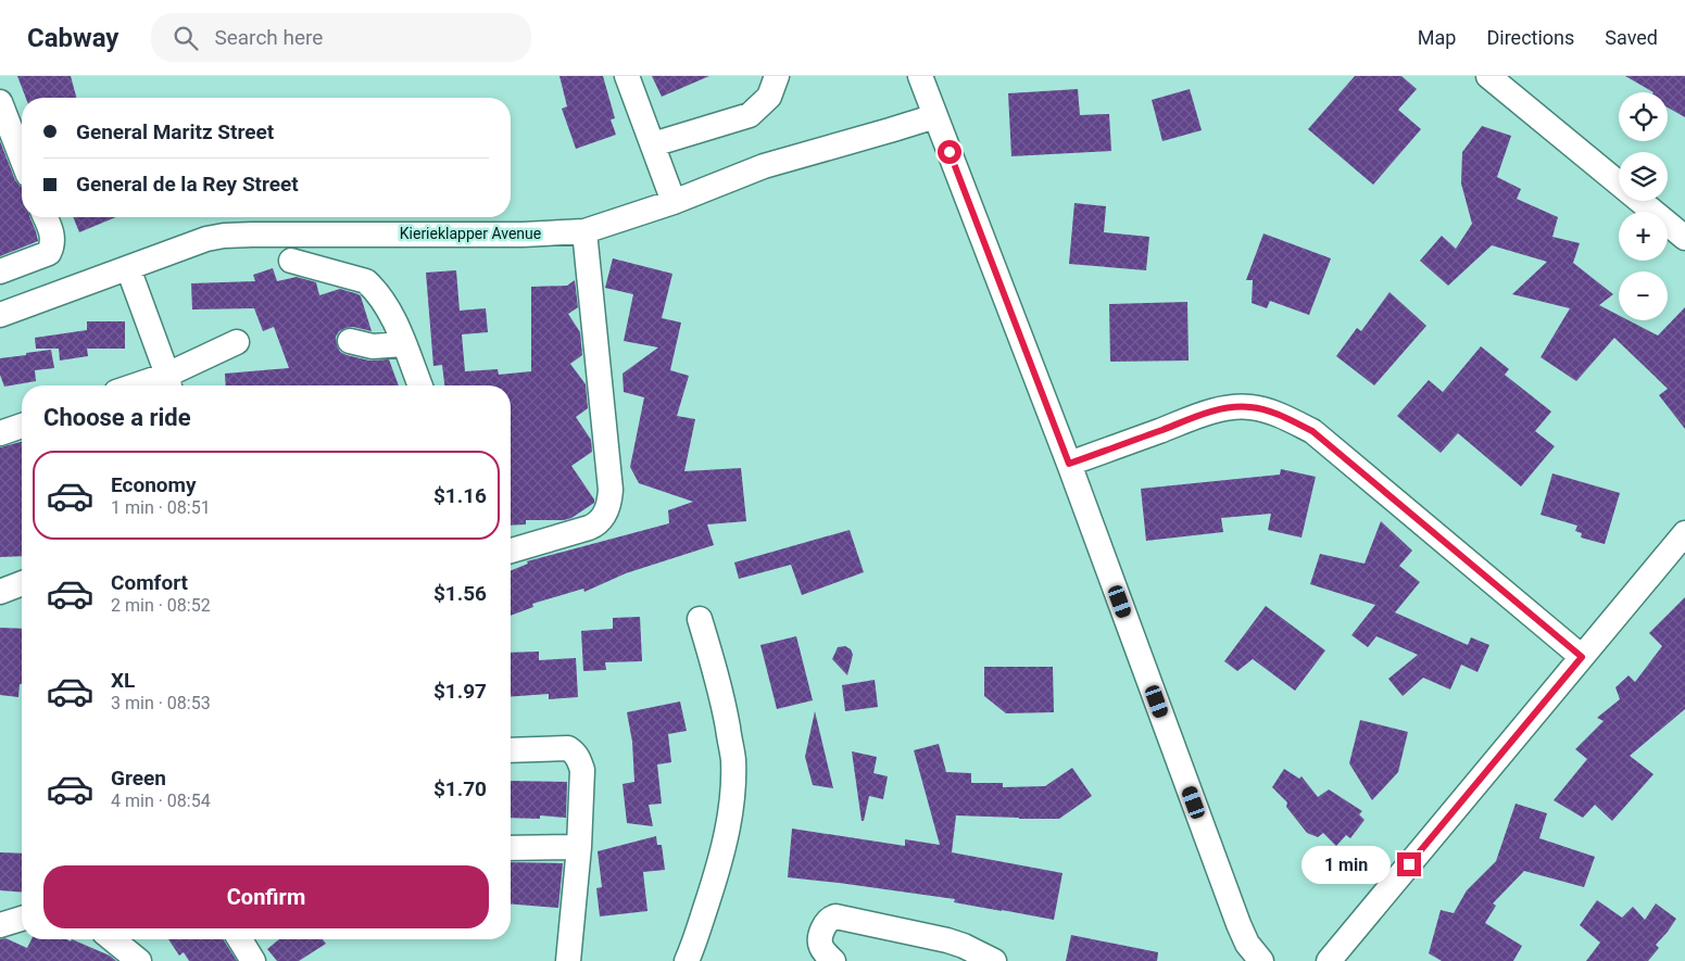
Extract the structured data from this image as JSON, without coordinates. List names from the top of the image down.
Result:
{
  "streets": {
    "street": ["Kierieklapper Avenue"]
  },
  "page": {
    "header": "Cabway",
    "search": "Search here",
    "nav": ["Map", "Directions", "Saved"],
    "map_buttons": ["+", "−"],
    "banner": ["General Maritz Street", "General de la Rey Street"],
    "heading": "Choose a ride",
    "list": [
      {
        "name": "Economy",
        "note": "1 min · 08:51",
        "value": "$1.16"
      },
      {
        "name": "Comfort",
        "note": "2 min · 08:52",
        "value": "$1.56"
      },
      {
        "name": "XL",
        "note": "3 min · 08:53",
        "value": "$1.97"
      },
      {
        "name": "Green",
        "note": "4 min · 08:54",
        "value": "$1.70"
      }
    ],
    "bubble": "1 min",
    "buttons": "Confirm"
  }
}
